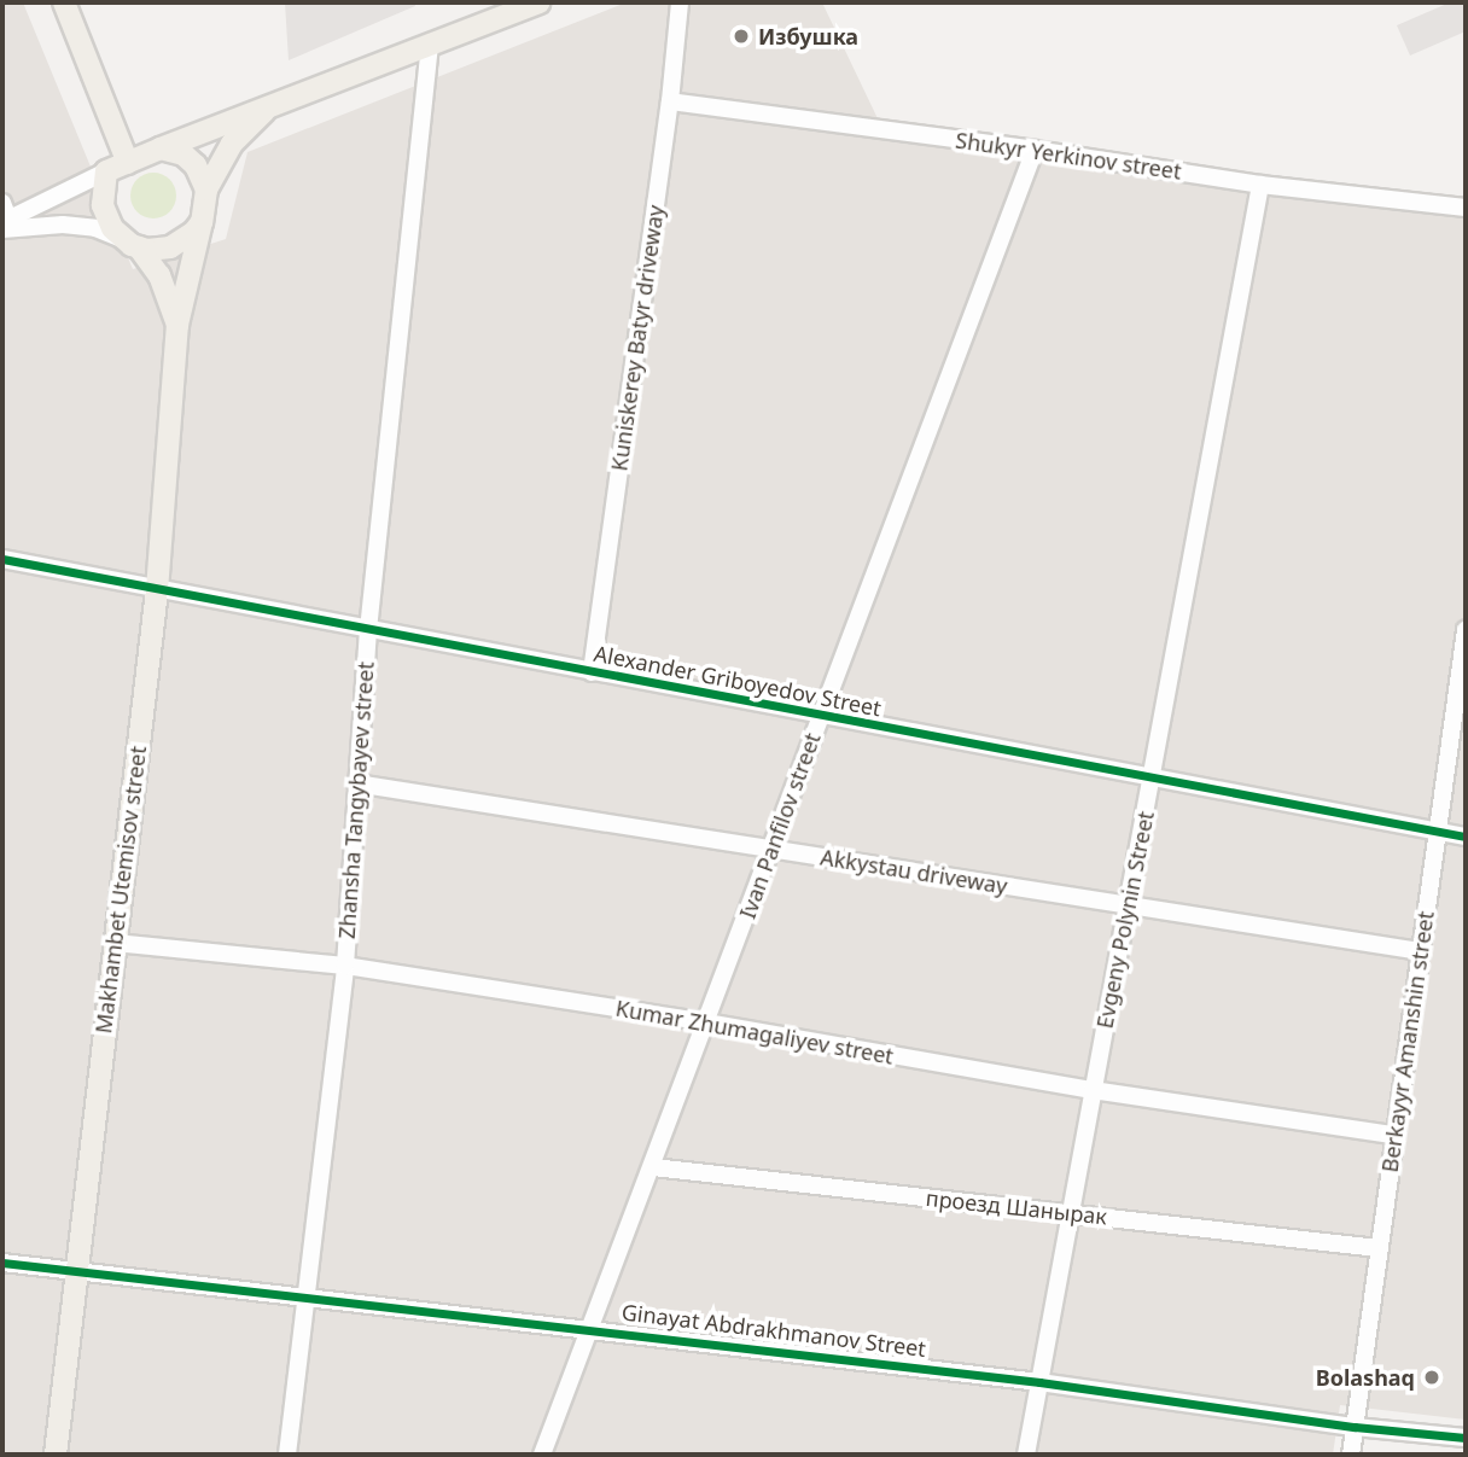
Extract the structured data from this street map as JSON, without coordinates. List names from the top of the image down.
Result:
{
  "streets": {
    "main road": ["Makhambet Utemisov street"],
    "street": [
      "Shukyr Yerkinov street",
      "Kuniskerey Batyr driveway",
      "Alexander Griboyedov Street",
      "Zhansha Tangybayev street",
      "Ivan Panfilov street",
      "Akkystau driveway",
      "Evgeny Polynin Street",
      "Kumar Zhumagaliyev street",
      "Berkayyr Amanshin street",
      "проезд Шанырак",
      "Ginayat Abdrakhmanov Street"
    ]
  },
  "crossings": [
    ["Shukyr Yerkinov street", "Kuniskerey Batyr driveway"],
    ["Shukyr Yerkinov street", "Ivan Panfilov street"],
    ["Shukyr Yerkinov street", "Evgeny Polynin Street"],
    ["Kuniskerey Batyr driveway", "Alexander Griboyedov Street"],
    ["Alexander Griboyedov Street", "Zhansha Tangybayev street"],
    ["Alexander Griboyedov Street", "Ivan Panfilov street"],
    ["Alexander Griboyedov Street", "Makhambet Utemisov street"],
    ["Alexander Griboyedov Street", "Evgeny Polynin Street"],
    ["Alexander Griboyedov Street", "Berkayyr Amanshin street"],
    ["Zhansha Tangybayev street", "Akkystau driveway"],
    ["Zhansha Tangybayev street", "Kumar Zhumagaliyev street"],
    ["Zhansha Tangybayev street", "Ginayat Abdrakhmanov Street"],
    ["Ivan Panfilov street", "Akkystau driveway"],
    ["Ivan Panfilov street", "Kumar Zhumagaliyev street"],
    ["Ivan Panfilov street", "проезд Шанырак"],
    ["Ivan Panfilov street", "Ginayat Abdrakhmanov Street"],
    ["Akkystau driveway", "Evgeny Polynin Street"],
    ["Akkystau driveway", "Berkayyr Amanshin street"],
    ["Makhambet Utemisov street", "Kumar Zhumagaliyev street"],
    ["Makhambet Utemisov street", "Ginayat Abdrakhmanov Street"],
    ["Evgeny Polynin Street", "Kumar Zhumagaliyev street"],
    ["Evgeny Polynin Street", "проезд Шанырак"],
    ["Evgeny Polynin Street", "Ginayat Abdrakhmanov Street"],
    ["Kumar Zhumagaliyev street", "Berkayyr Amanshin street"],
    ["Berkayyr Amanshin street", "проезд Шанырак"],
    ["Berkayyr Amanshin street", "Ginayat Abdrakhmanov Street"]
  ],
  "places": ["Избушка", "Bolashaq"]
}
